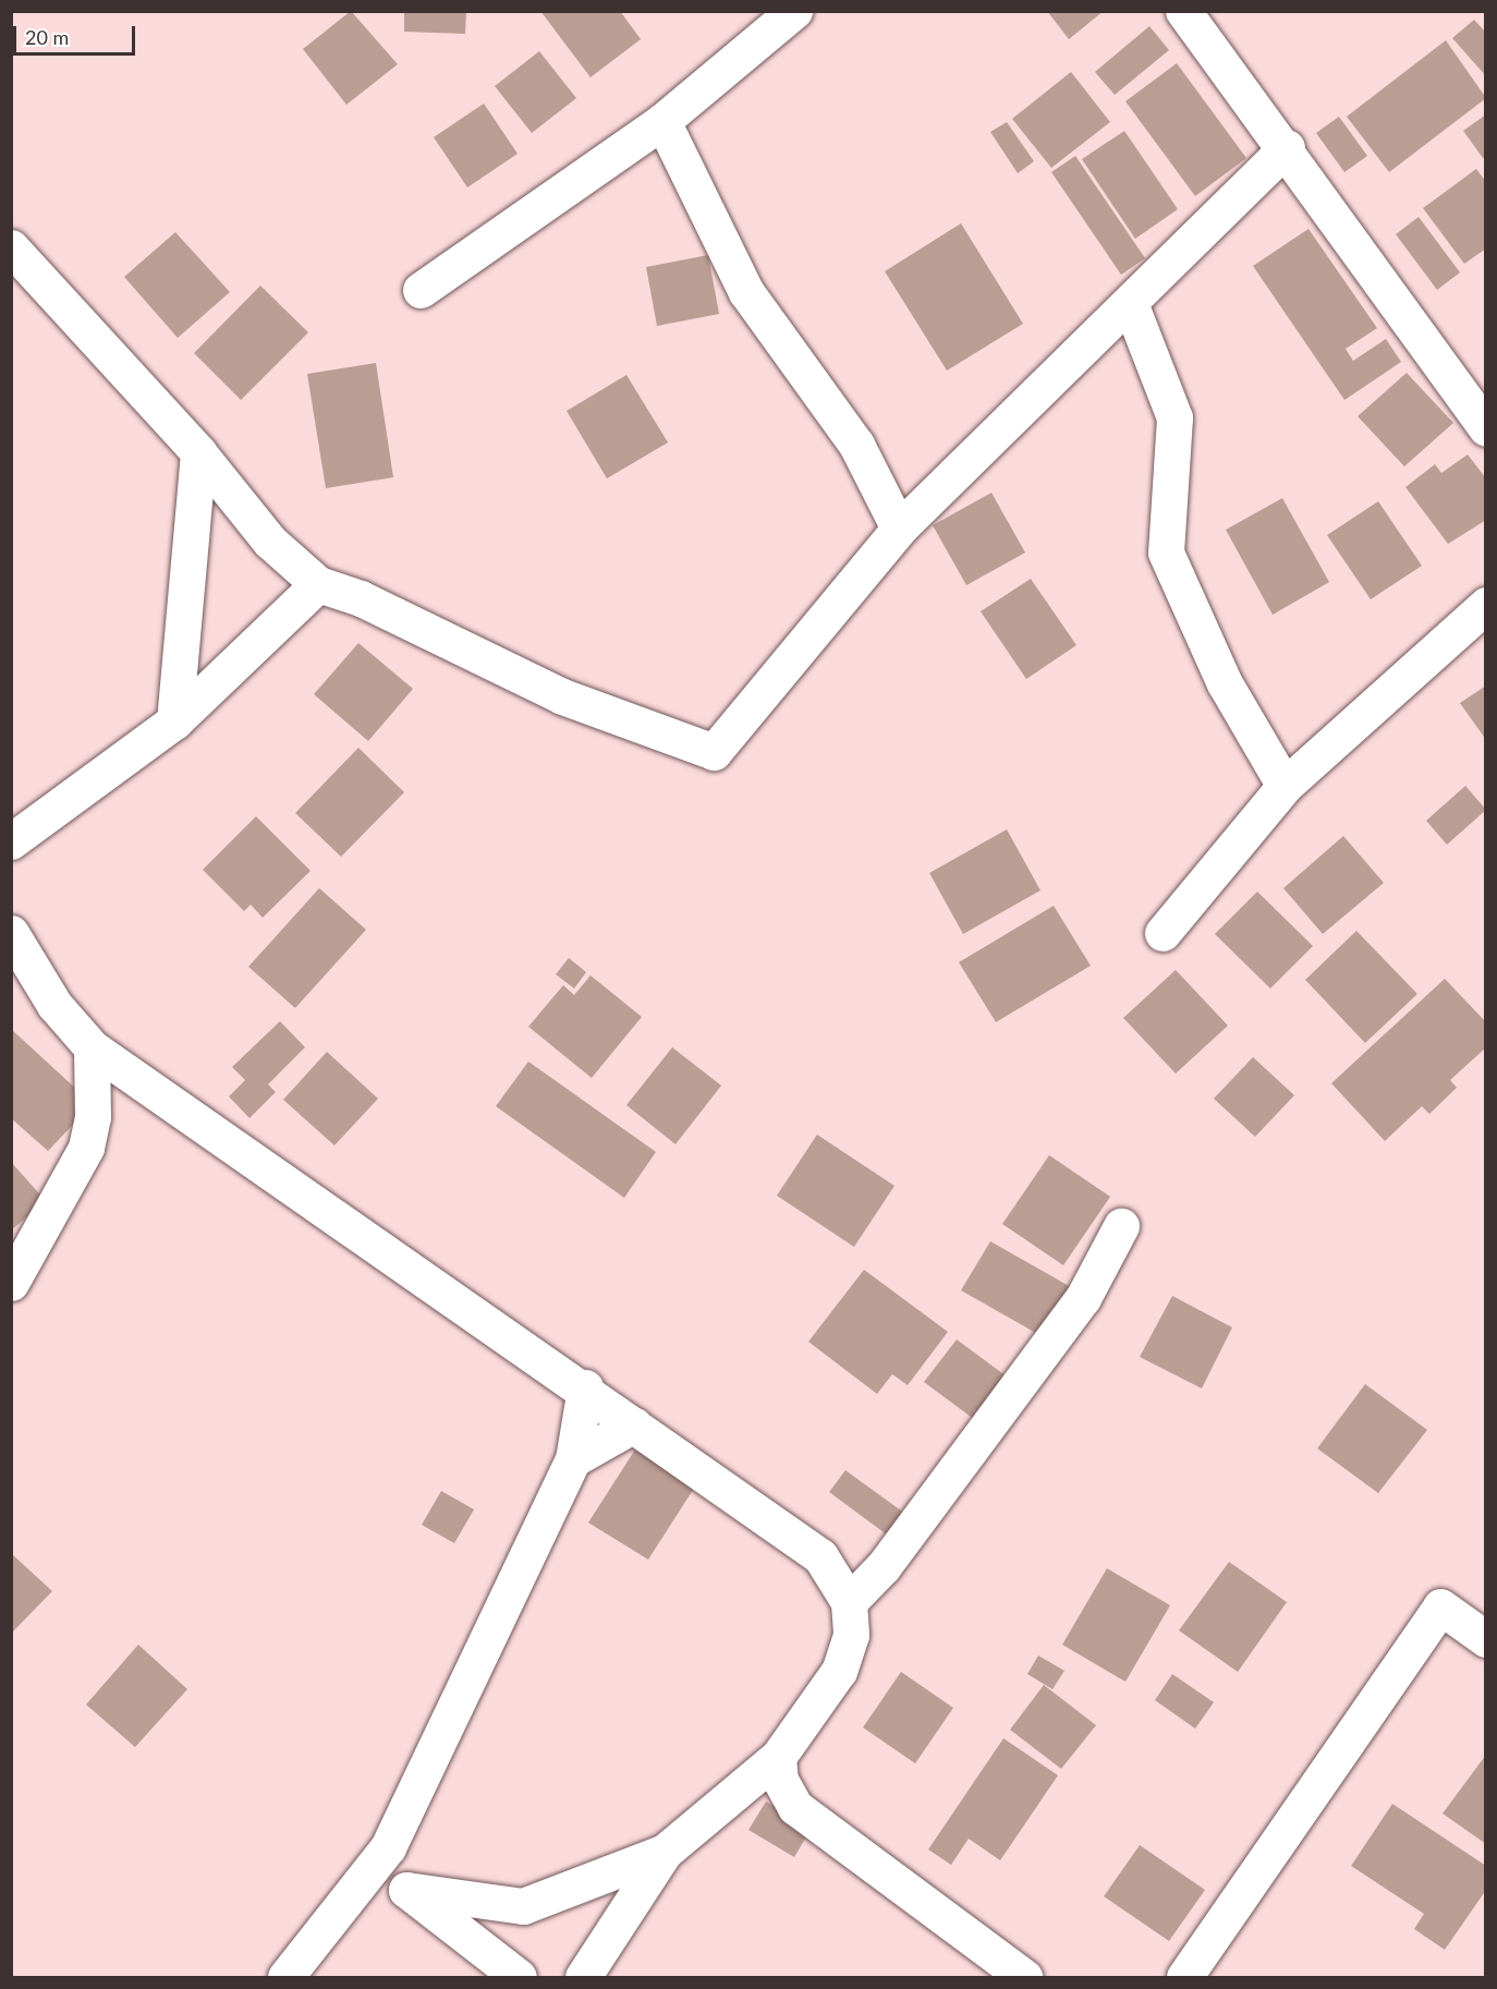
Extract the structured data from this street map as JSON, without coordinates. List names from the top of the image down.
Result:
{
  "scale_bar": "20 m"
}
